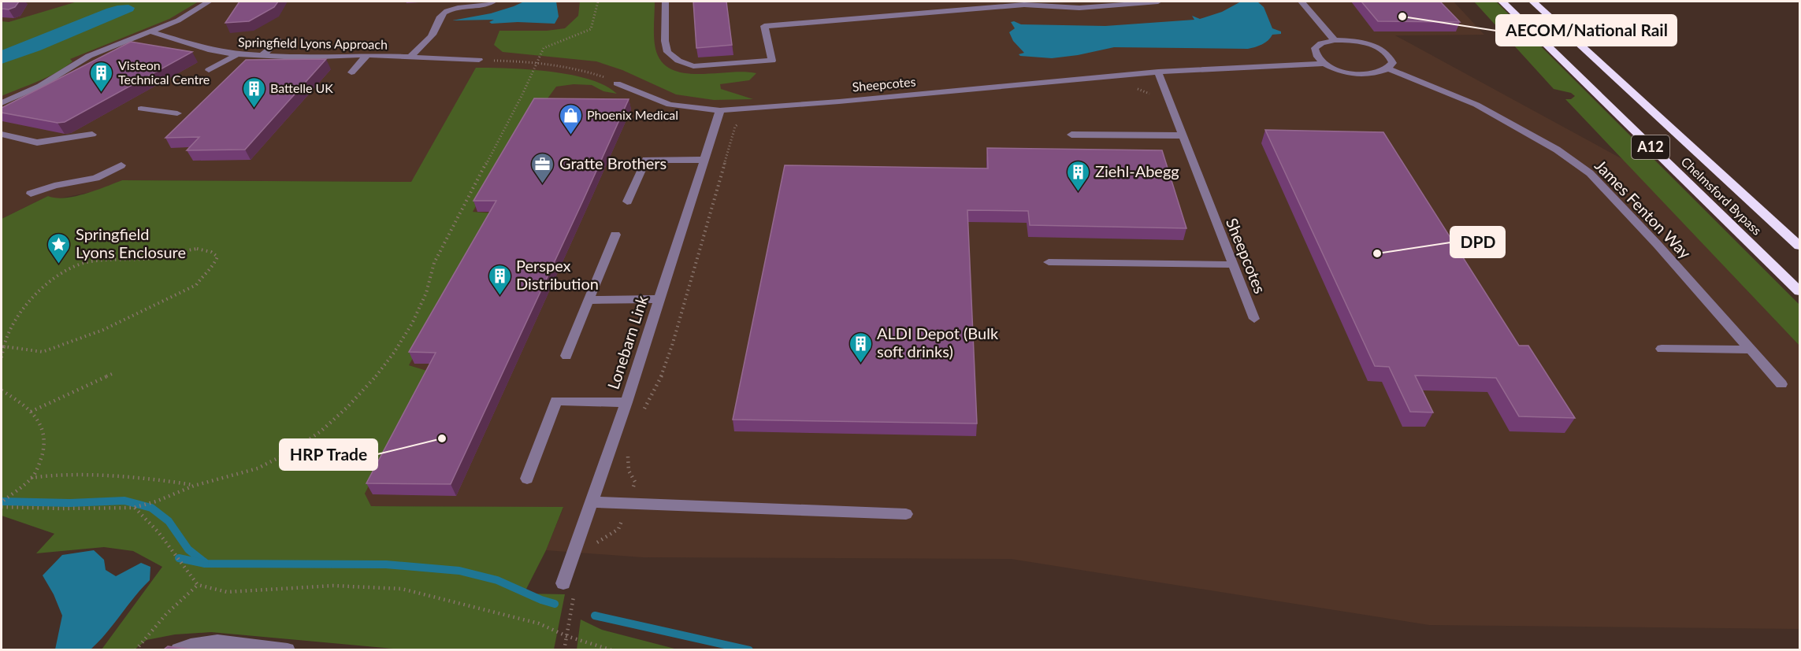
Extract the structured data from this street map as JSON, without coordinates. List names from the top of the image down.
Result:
{
  "streets": {
    "highway": ["A12", "Chelmsford Bypass"],
    "street": [
      "Springfield Lyons Approach",
      "Sheepcotes",
      "James Fenton Way",
      "Lonebarn Link"
    ]
  },
  "crossings": [
    ["Sheepcotes", "James Fenton Way"],
    ["Sheepcotes", "Lonebarn Link"]
  ],
  "places": {
    "other": ["AECOM/National Rail", "DPD", "HRP Trade"],
    "building": [
      "Visteon Technical Centre",
      "Battelle UK",
      "Ziehl-Abegg",
      "Perspex Distribution",
      "ALDI Depot (Bulk soft drinks)"
    ],
    "shop": ["Phoenix Medical"],
    "office": ["Gratte Brothers"],
    "place": ["Springfield Lyons Enclosure"]
  }
}
